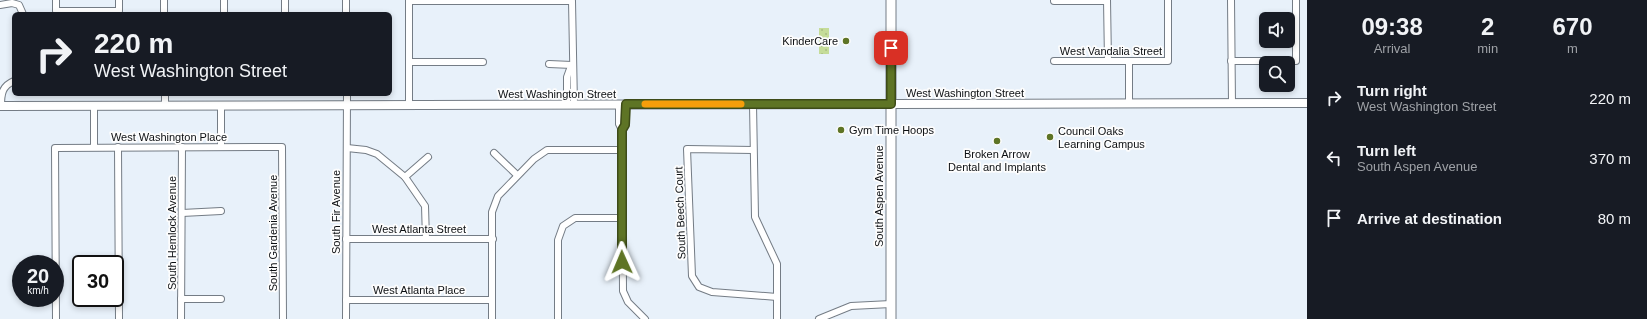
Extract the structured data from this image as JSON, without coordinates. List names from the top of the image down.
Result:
{
  "streets": {
    "main road": ["West Washington Street", "South Aspen Avenue"],
    "street": [
      "West Vandalia Street",
      "West Washington Place",
      "South Fir Avenue",
      "South Beech Court",
      "West Atlanta Street",
      "South Hemlock Avenue",
      "South Gardenia Avenue",
      "West Atlanta Place"
    ]
  },
  "crossings": [
    ["West Washington Street", "South Aspen Avenue"],
    ["West Washington Street", "South Fir Avenue"],
    ["West Washington Place", "South Hemlock Avenue"],
    ["West Washington Place", "South Gardenia Avenue"],
    ["South Fir Avenue", "West Atlanta Street"],
    ["South Fir Avenue", "West Atlanta Place"]
  ],
  "places": [
    "KinderCare",
    "Gym Time Hoops",
    "Council Oaks Learning Campus",
    "Broken Arrow Dental and Implants"
  ],
  "page": {
    "eta": [
      "09:38",
      "Arrival",
      "2",
      "min",
      "670",
      "m"
    ],
    "turn": ["220 m", "West Washington Street"],
    "list": [
      {
        "name": "Turn right",
        "note": "West Washington Street",
        "value": "220 m"
      },
      {
        "name": "Turn left",
        "note": "South Aspen Avenue",
        "value": "370 m"
      },
      {
        "name": "Arrive at destination",
        "value": "80 m"
      }
    ],
    "speed": "20 km/h",
    "limit": "30"
  }
}
